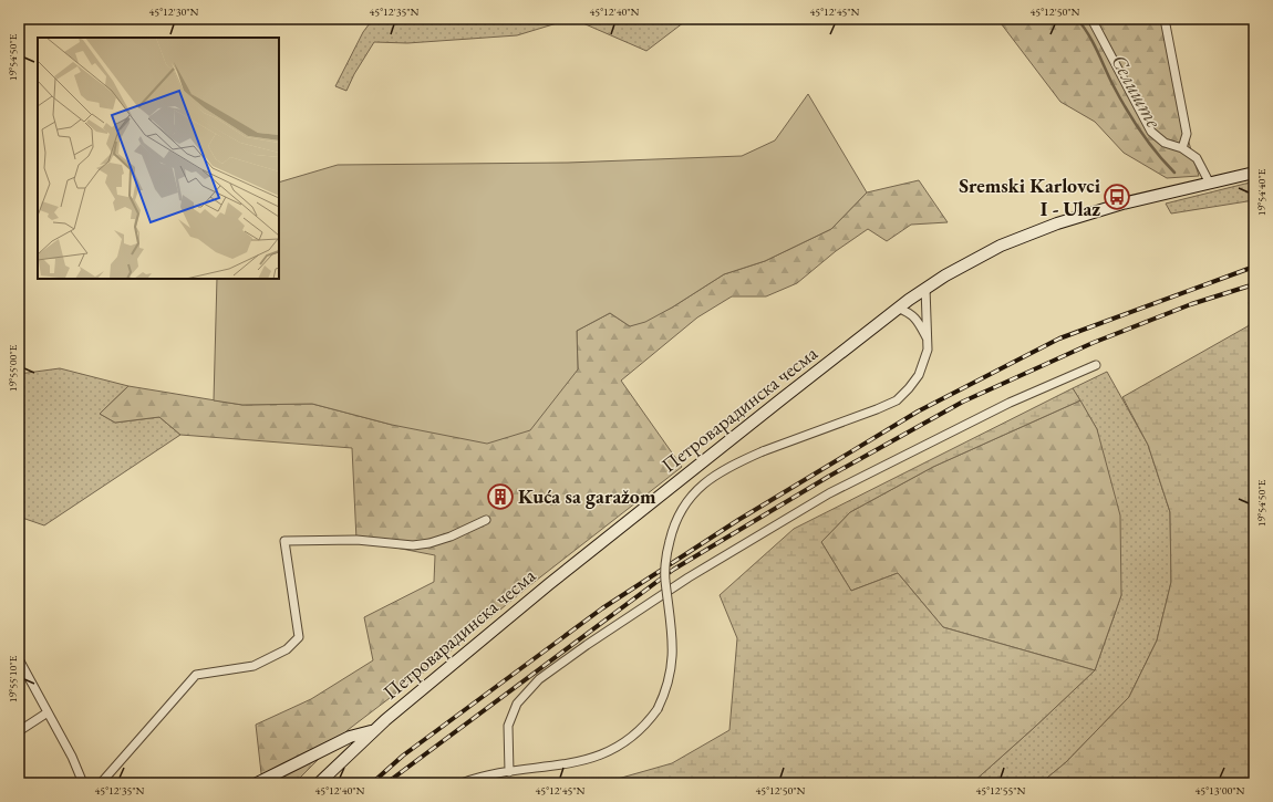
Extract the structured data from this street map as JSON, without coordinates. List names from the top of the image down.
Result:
{
  "streets": {
    "main road": ["Петроварадинска чесма"]
  },
  "water": ["Селиште"],
  "places": {
    "bus stop": ["Sremski Karlovci I - Ulaz"],
    "building": ["Kuća sa garažom"]
  },
  "coordinates": [
    "45°12'30\"N",
    "45°12'35\"N",
    "45°12'40\"N",
    "45°12'45\"N",
    "45°12'50\"N",
    "19°54'50\"E",
    "19°54'40\"E",
    "19°55'00\"E",
    "19°55'10\"E",
    "45°12'55\"N",
    "45°13'00\"N"
  ]
}
